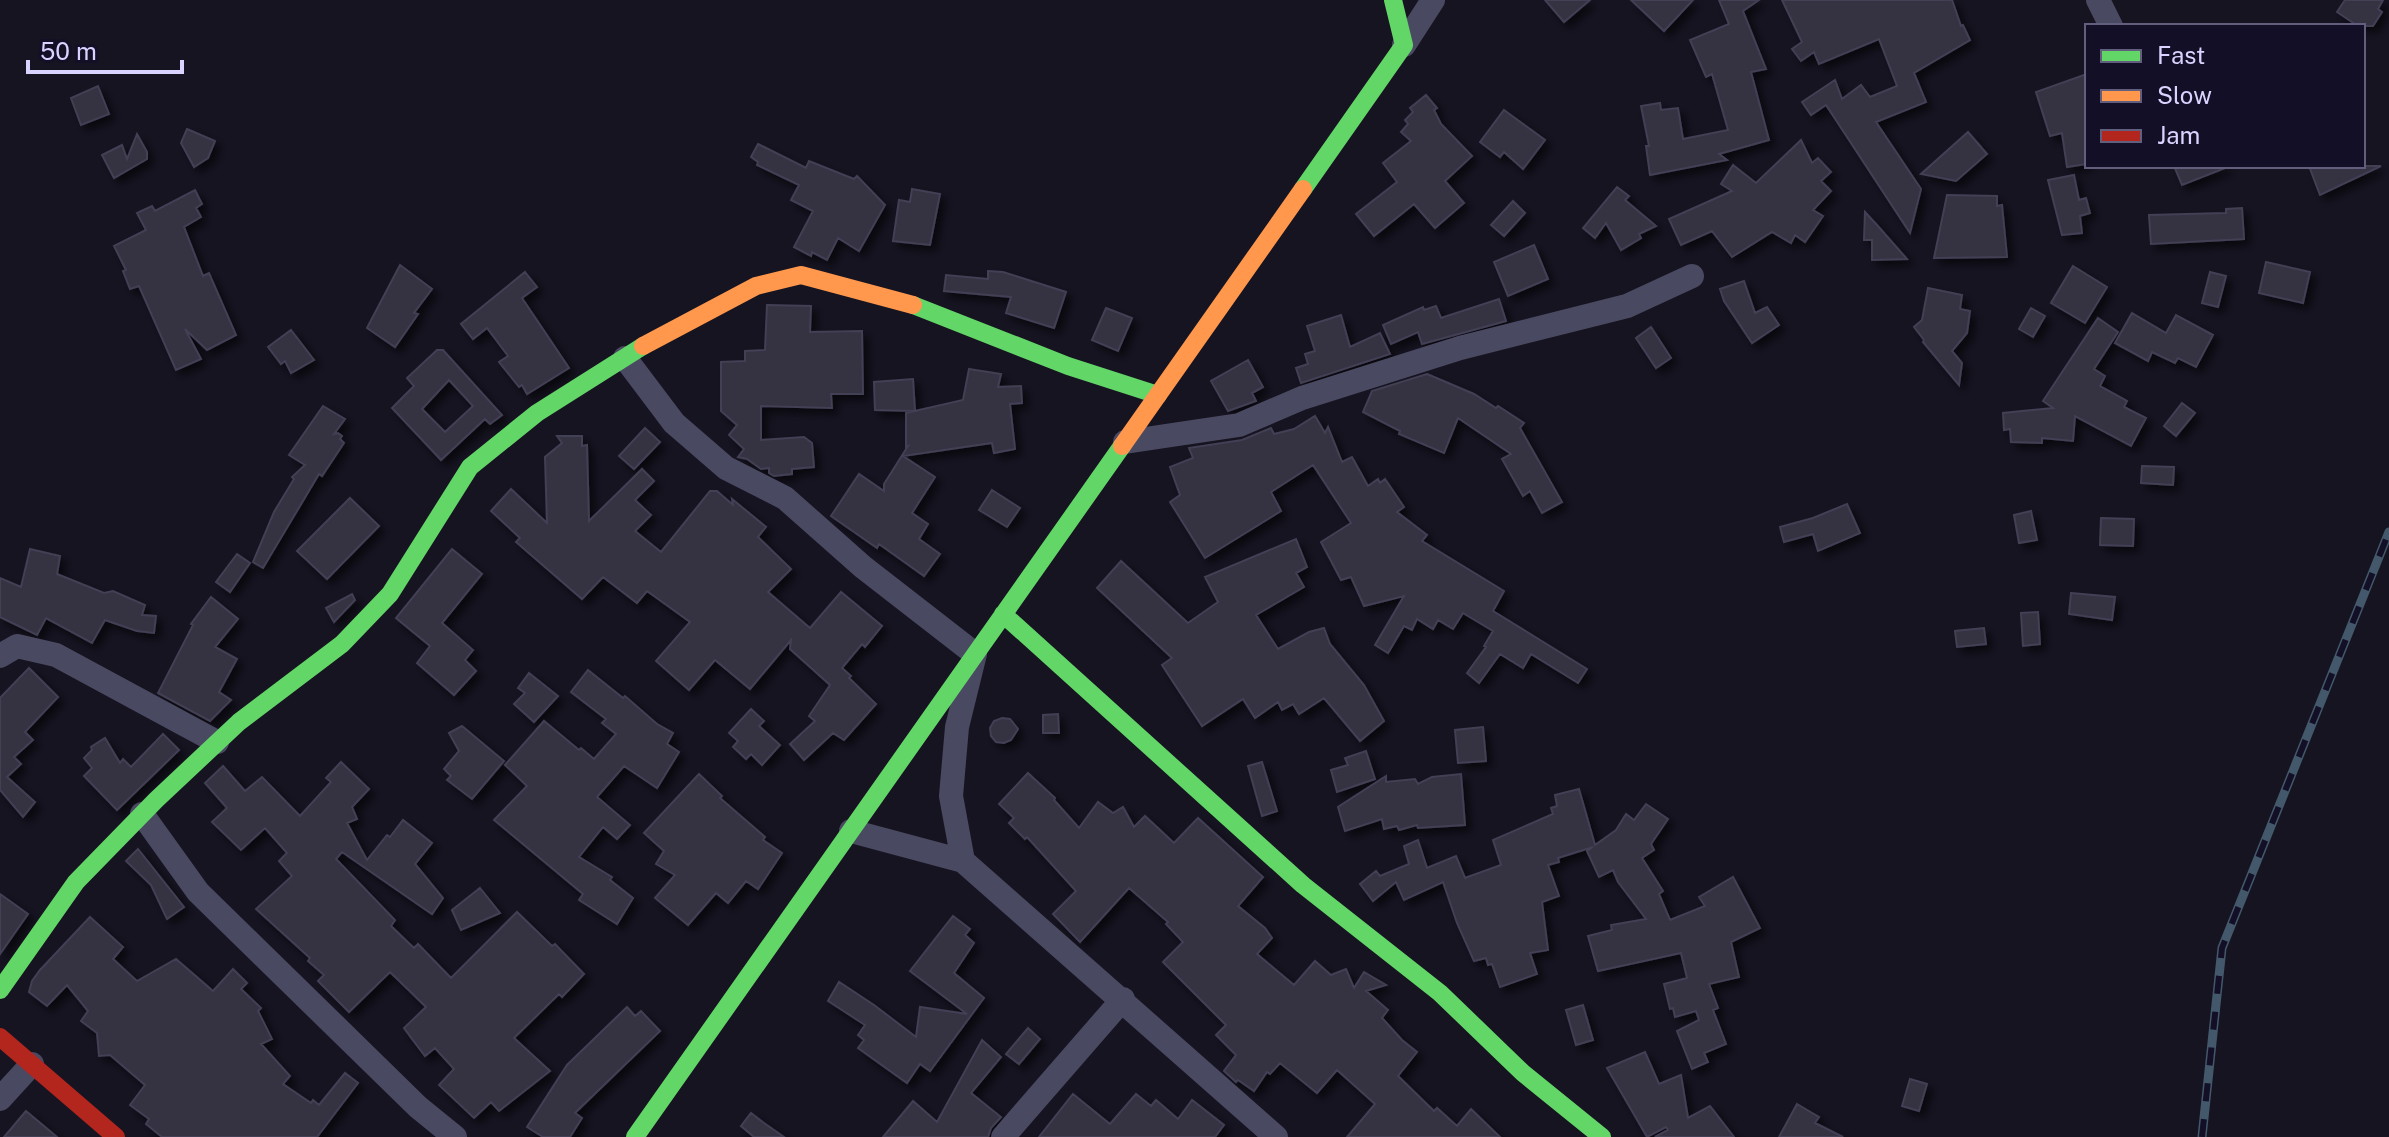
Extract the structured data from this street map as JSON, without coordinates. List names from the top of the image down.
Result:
{
  "legend": ["Fast", "Slow", "Jam"],
  "scale_bar": "50 m"
}
